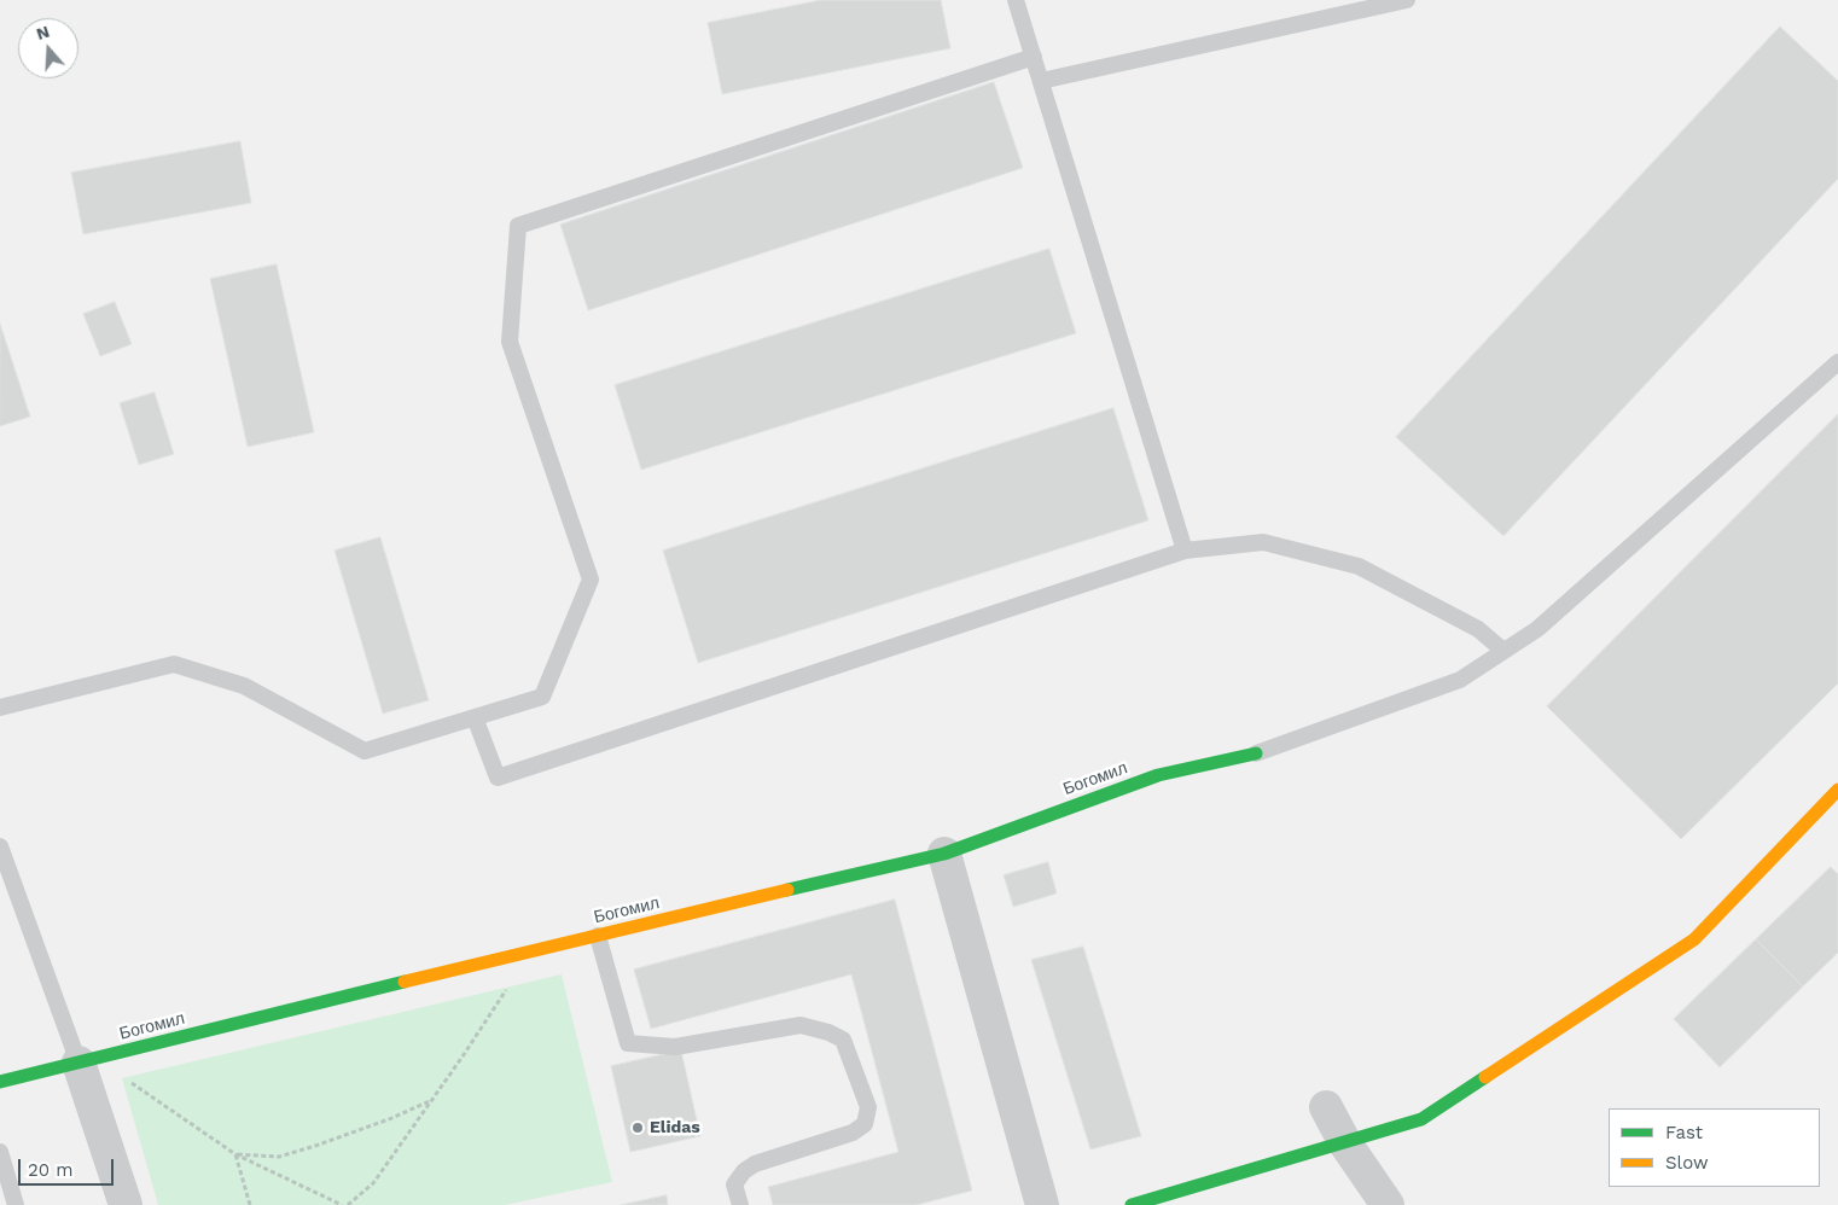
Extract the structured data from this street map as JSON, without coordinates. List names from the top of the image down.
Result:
{
  "streets": {
    "street": ["Богомил"]
  },
  "places": ["Elidas"],
  "legend": ["Fast", "Slow"],
  "scale_bar": "20 m",
  "north": "top"
}
